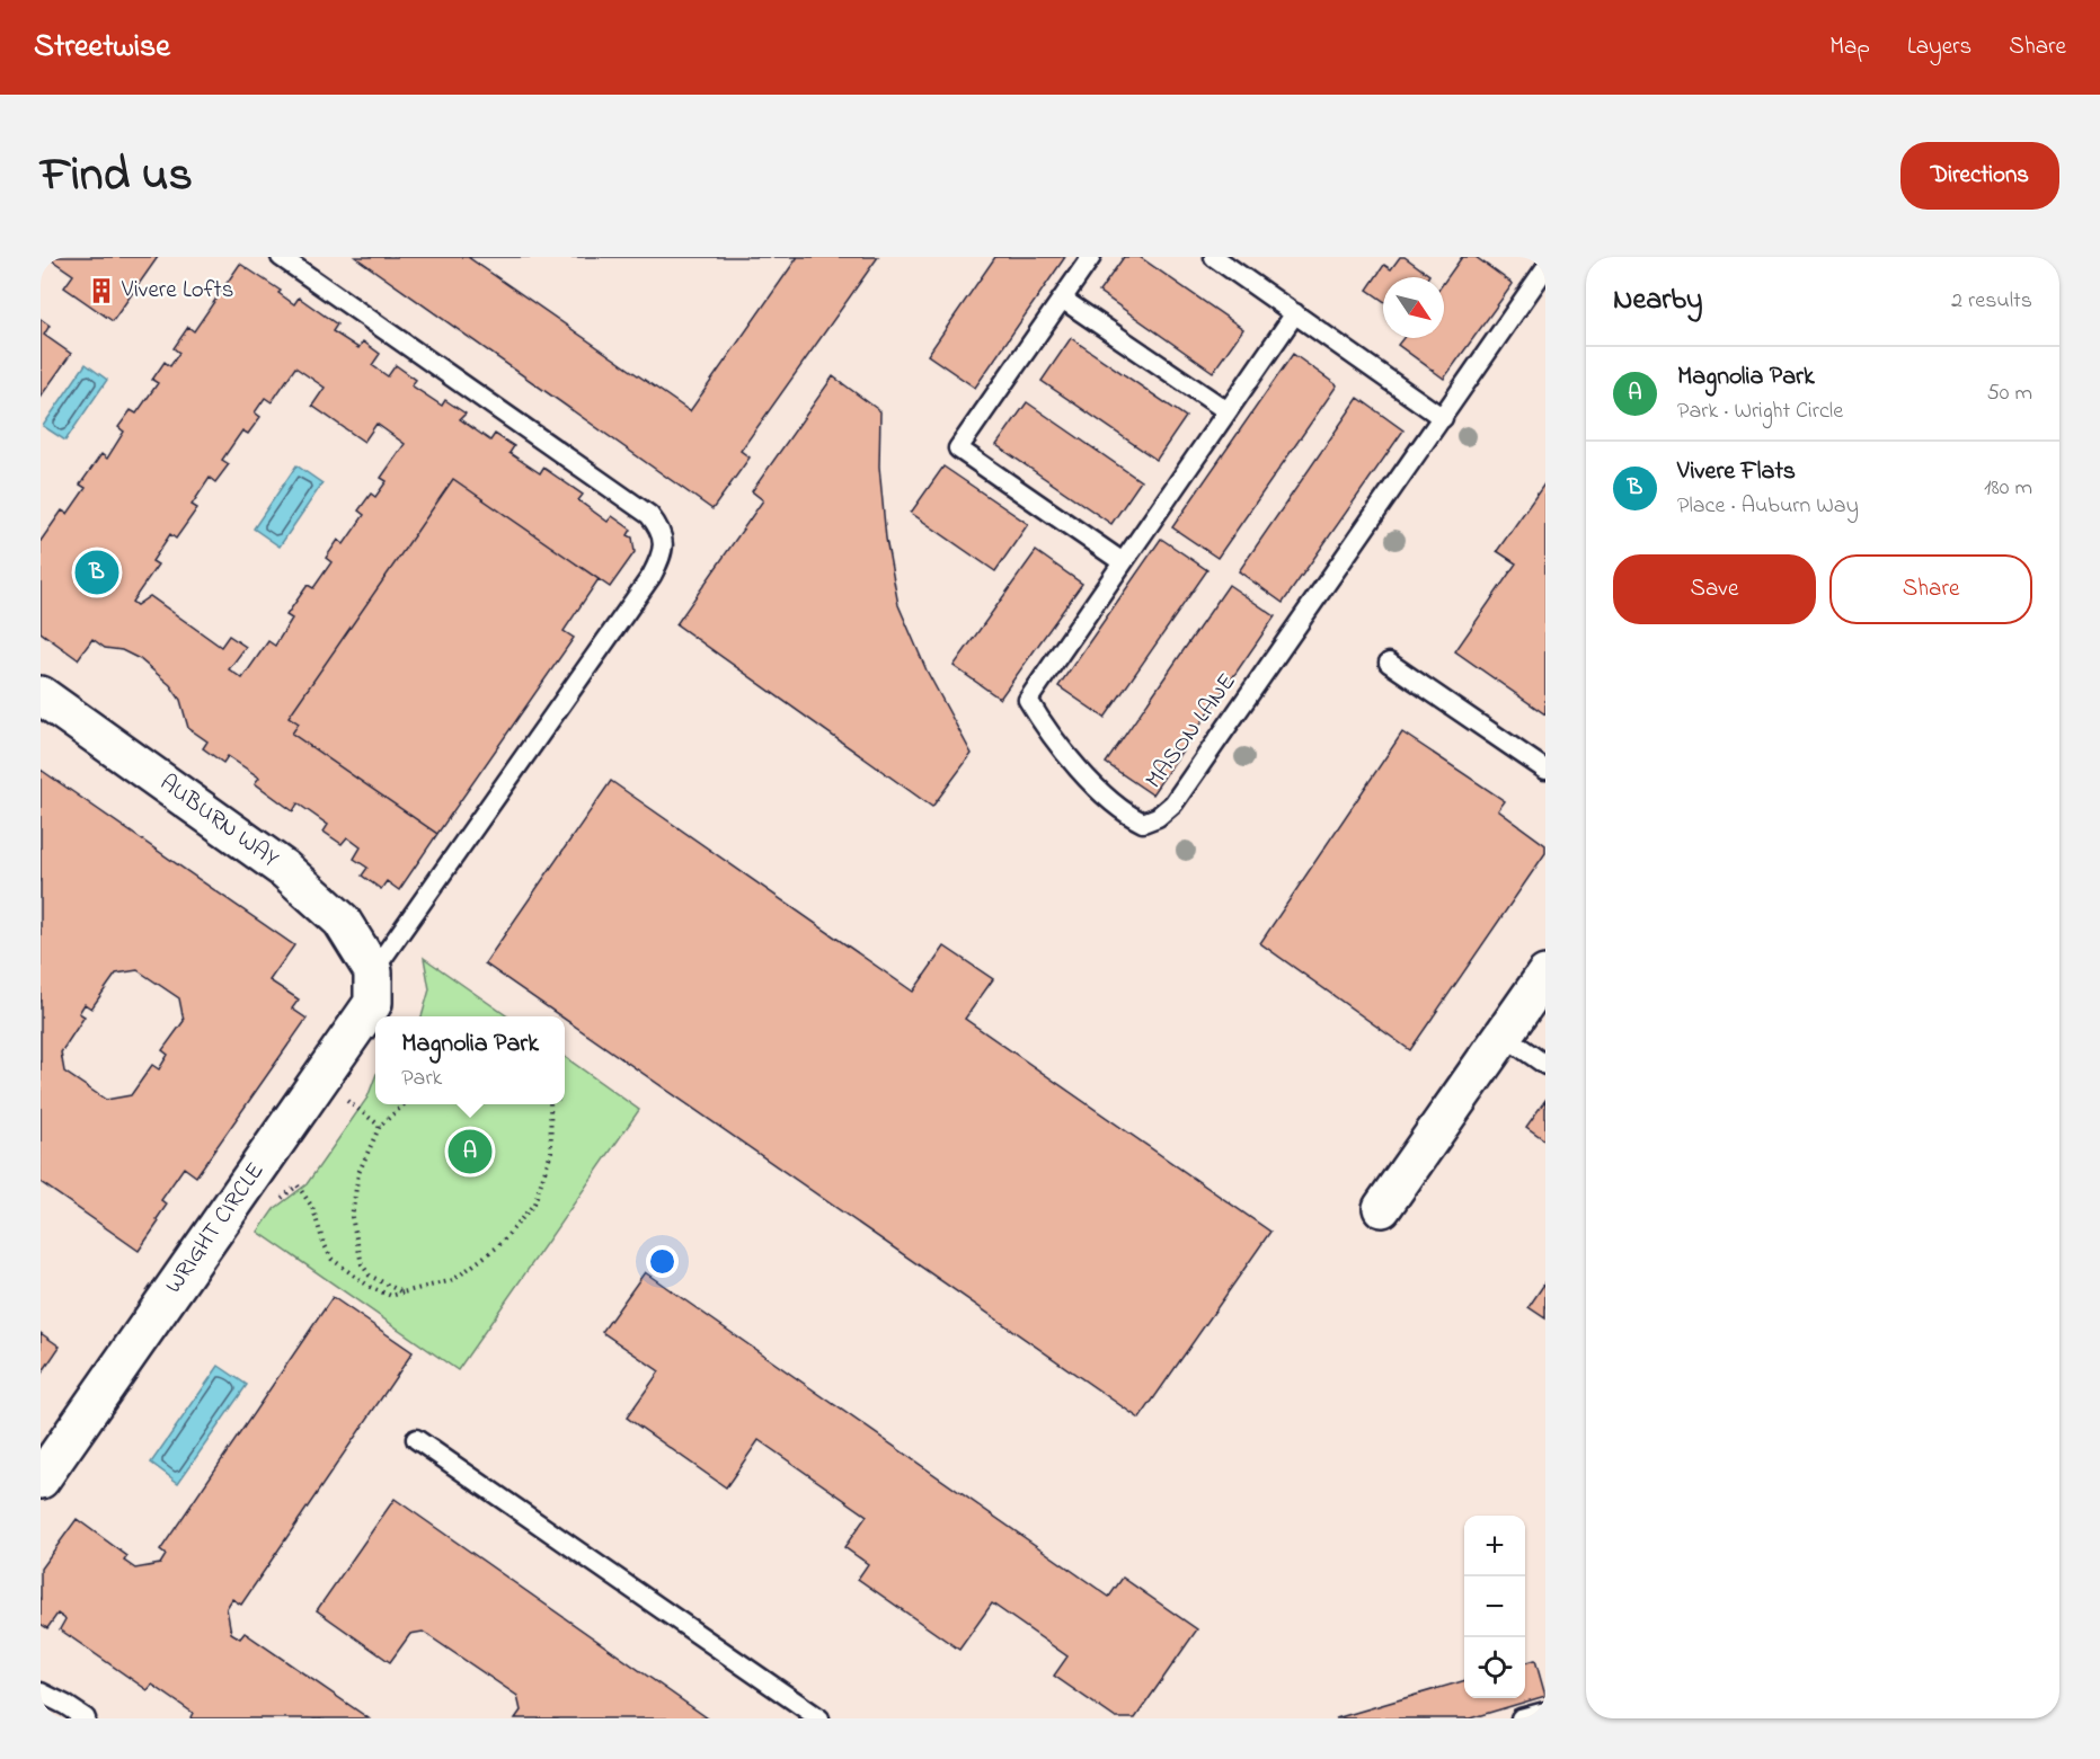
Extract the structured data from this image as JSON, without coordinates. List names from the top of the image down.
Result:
{
  "streets": {
    "street": ["AUBURN WAY", "WRIGHT CIRCLE"],
    "lane": ["MASON LANE"]
  },
  "crossings": [
    ["AUBURN WAY", "WRIGHT CIRCLE"]
  ],
  "places": {
    "building": ["Vivere Lofts"]
  },
  "north": "bottom right",
  "page": {
    "header": "Streetwise",
    "nav": ["Map", "Layers", "Share"],
    "title": "Find us",
    "buttons": [
      "Directions",
      ["Save", "Share"]
    ],
    "heading": ["Nearby", "2 results"],
    "list": [
      {
        "mark": "A",
        "name": "Magnolia Park",
        "note": "Park · Wright Circle",
        "value": "50 m"
      },
      {
        "mark": "B",
        "name": "Vivere Flats",
        "note": "Place · Auburn Way",
        "value": "180 m"
      }
    ],
    "pins": ["B", "A"],
    "popup": ["Magnolia Park", "Park"],
    "map_buttons": ["+", "−"]
  }
}
